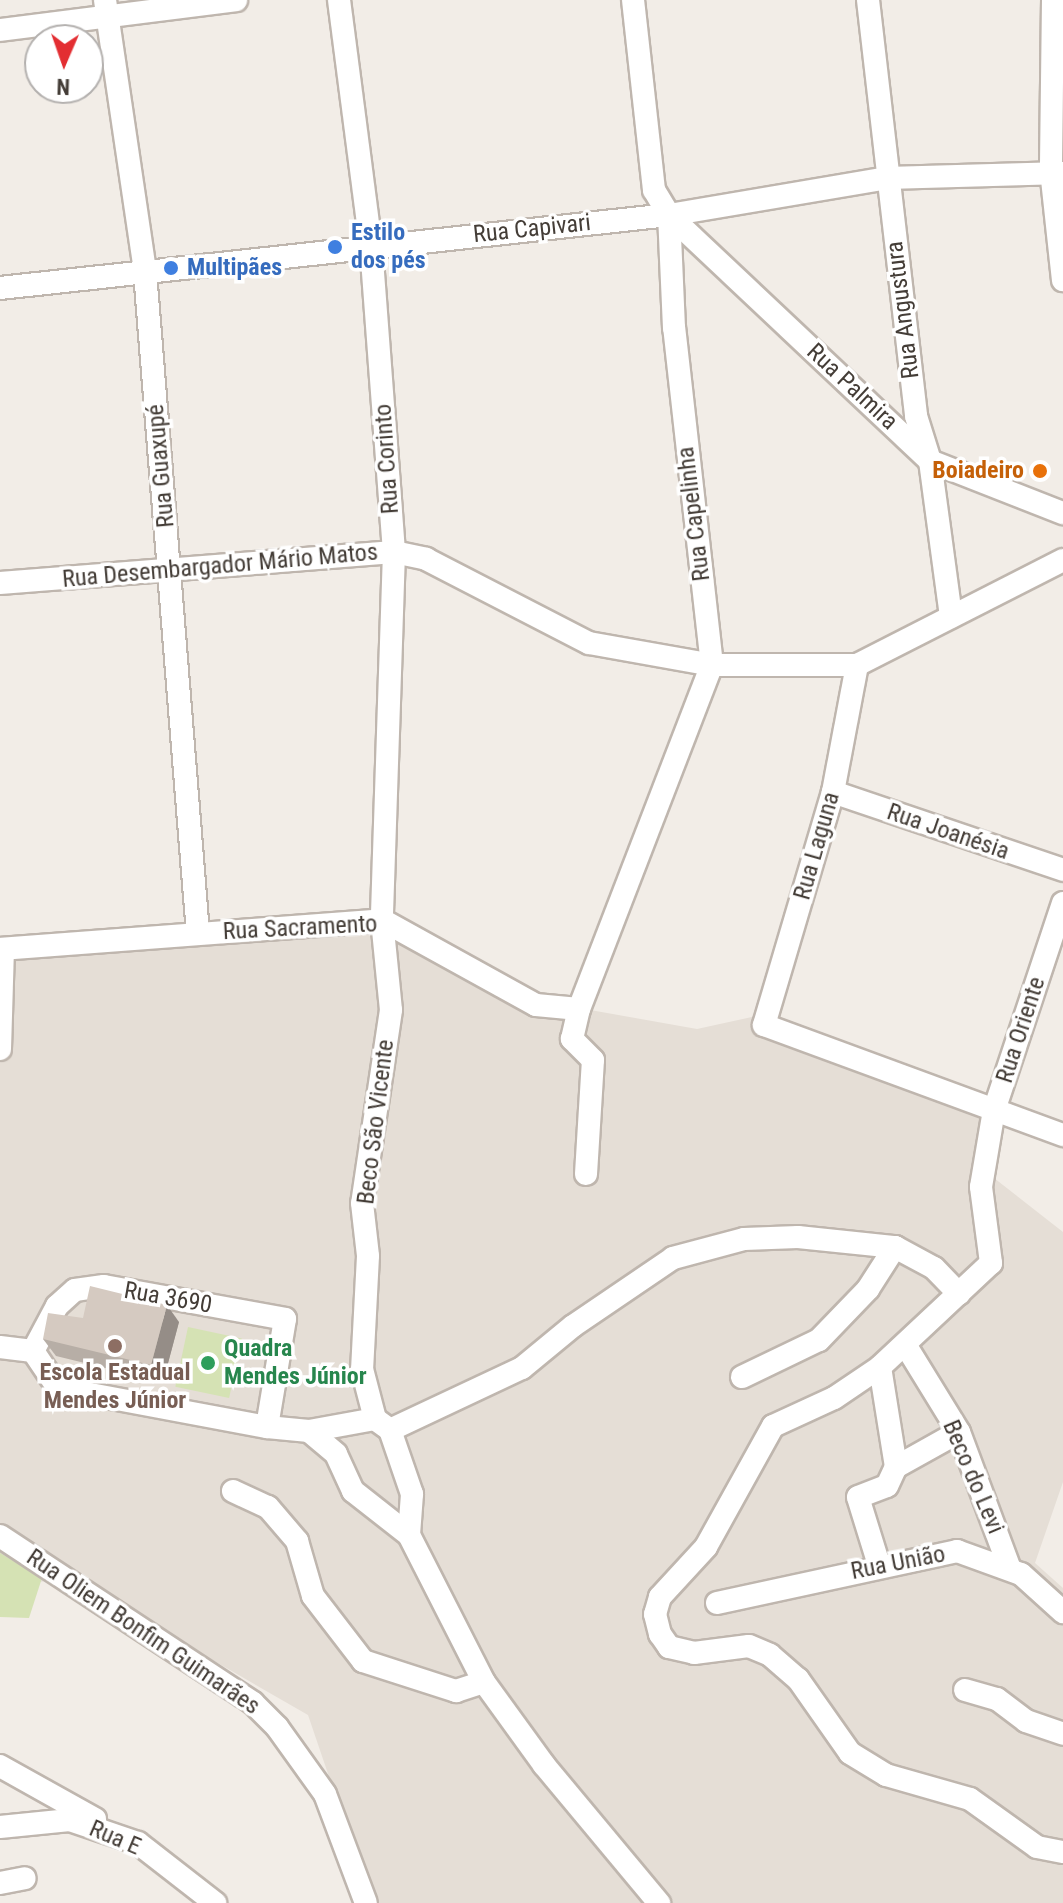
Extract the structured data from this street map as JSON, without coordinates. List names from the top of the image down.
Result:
{
  "streets": {
    "street": [
      "Rua Capivari",
      "Rua Angustura",
      "Rua Palmira",
      "Rua Corinto",
      "Rua Guaxupé",
      "Rua Capelinha",
      "Rua Desembargador Mário Matos",
      "Rua Joanésia",
      "Rua Laguna",
      "Rua Sacramento",
      "Rua Oriente",
      "Beco São Vicente",
      "Rua 3690",
      "Beco do Levi",
      "Rua União",
      "Rua Oliem Bonfim Guimarães",
      "Rua E"
    ]
  },
  "crossings": [
    ["Rua Capivari", "Rua Angustura"],
    ["Rua Capivari", "Rua Palmira"],
    ["Rua Capivari", "Rua Corinto"],
    ["Rua Capivari", "Rua Guaxupé"],
    ["Rua Capivari", "Rua Capelinha"],
    ["Rua Angustura", "Rua Palmira"],
    ["Rua Angustura", "Rua Desembargador Mário Matos"],
    ["Rua Palmira", "Rua Capelinha"],
    ["Rua Corinto", "Rua Desembargador Mário Matos"],
    ["Rua Corinto", "Rua Sacramento"],
    ["Rua Corinto", "Beco São Vicente"],
    ["Rua Guaxupé", "Rua Desembargador Mário Matos"],
    ["Rua Guaxupé", "Rua Sacramento"],
    ["Rua Capelinha", "Rua Desembargador Mário Matos"],
    ["Rua Capelinha", "Rua Sacramento"],
    ["Rua Desembargador Mário Matos", "Rua Laguna"],
    ["Rua Joanésia", "Rua Laguna"],
    ["Rua Laguna", "Rua Oriente"],
    ["Rua Sacramento", "Beco São Vicente"],
    ["Beco do Levi", "Rua União"]
  ],
  "places": [
    "Estilo dos pés",
    "Multipães",
    "Boiadeiro",
    "Escola Estadual Mendes Júnior",
    "Quadra Mendes Júnior"
  ],
  "north": "bottom"
}
